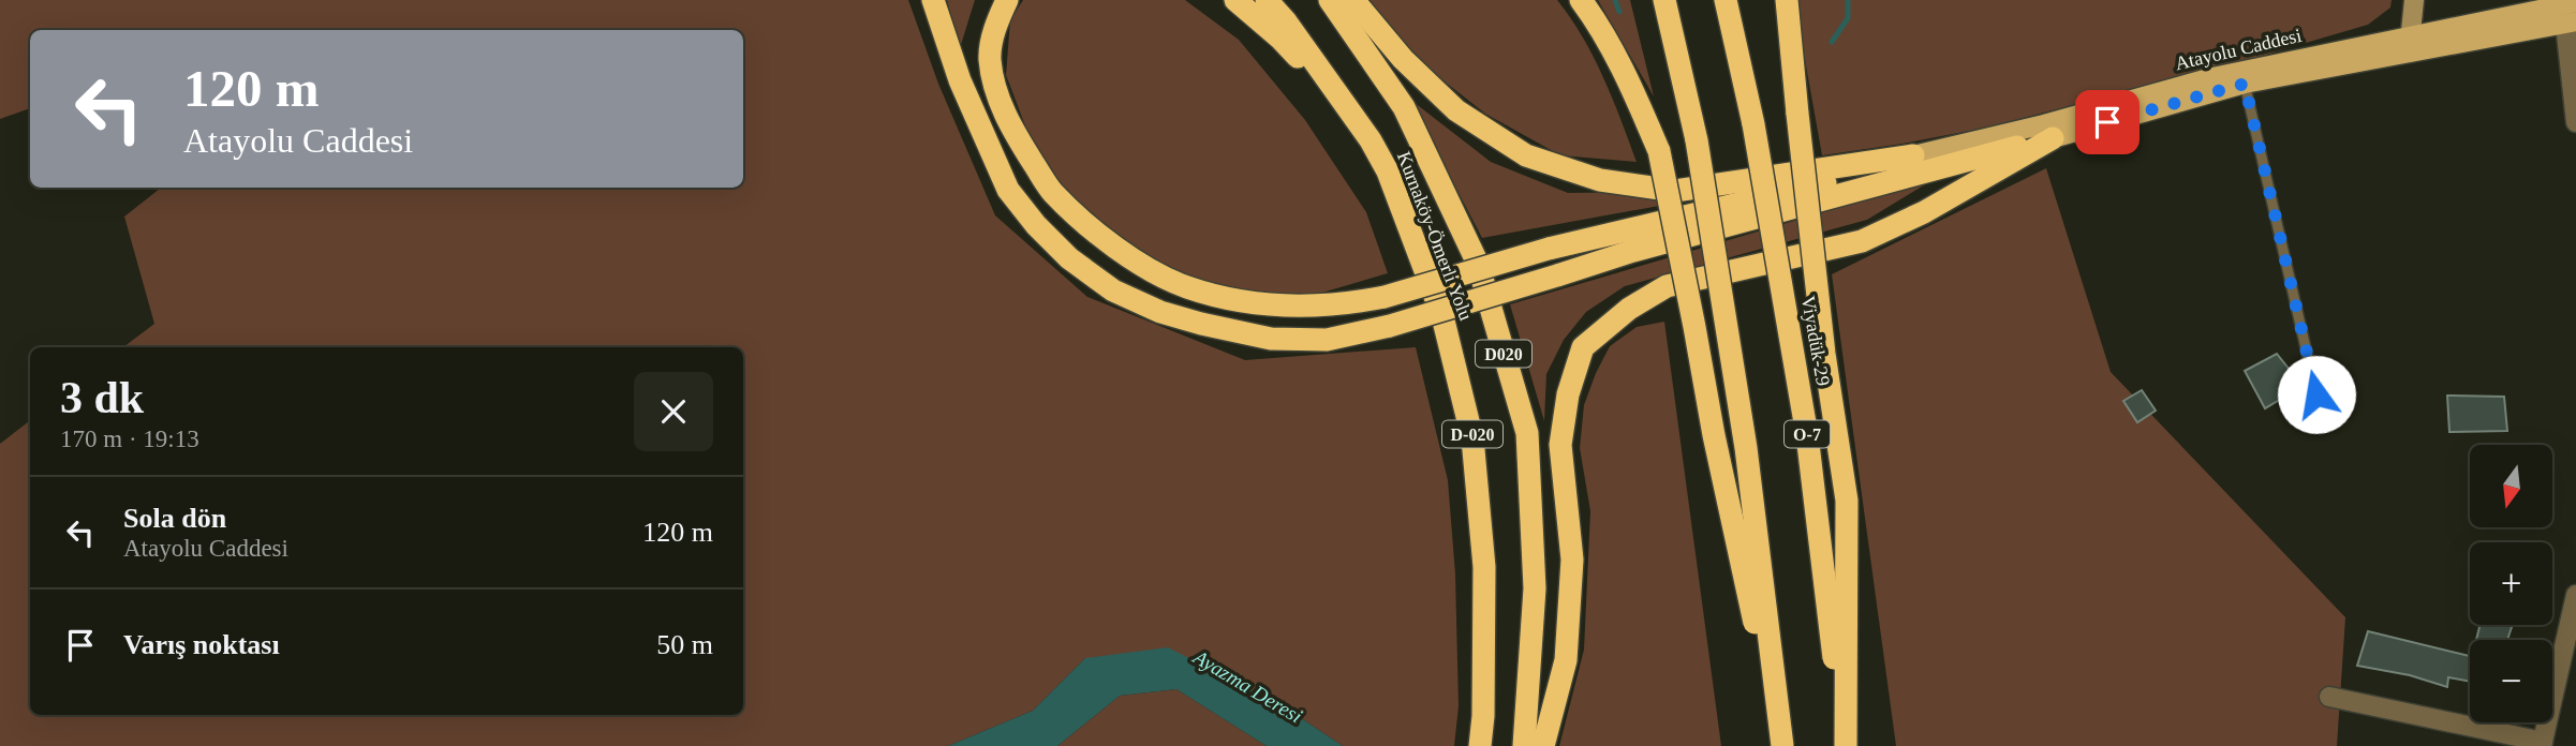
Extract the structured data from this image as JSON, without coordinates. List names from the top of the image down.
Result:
{
  "streets": {
    "highway": [
      "Kurnaköy-Ömerli Yolu",
      "Viyadük-29",
      "D020",
      "D-020",
      "O-7"
    ],
    "main road": ["Atayolu Caddesi"]
  },
  "water": ["Ayazma Deresi"],
  "north": "bottom",
  "page": {
    "turn": ["120 m", "Atayolu Caddesi"],
    "heading": ["3 dk", "170 m · 19:13"],
    "map_buttons": ["+", "−"],
    "list": [
      {
        "name": "Sola dön",
        "note": "Atayolu Caddesi",
        "value": "120 m"
      },
      {
        "name": "Varış noktası",
        "value": "50 m"
      }
    ]
  }
}
